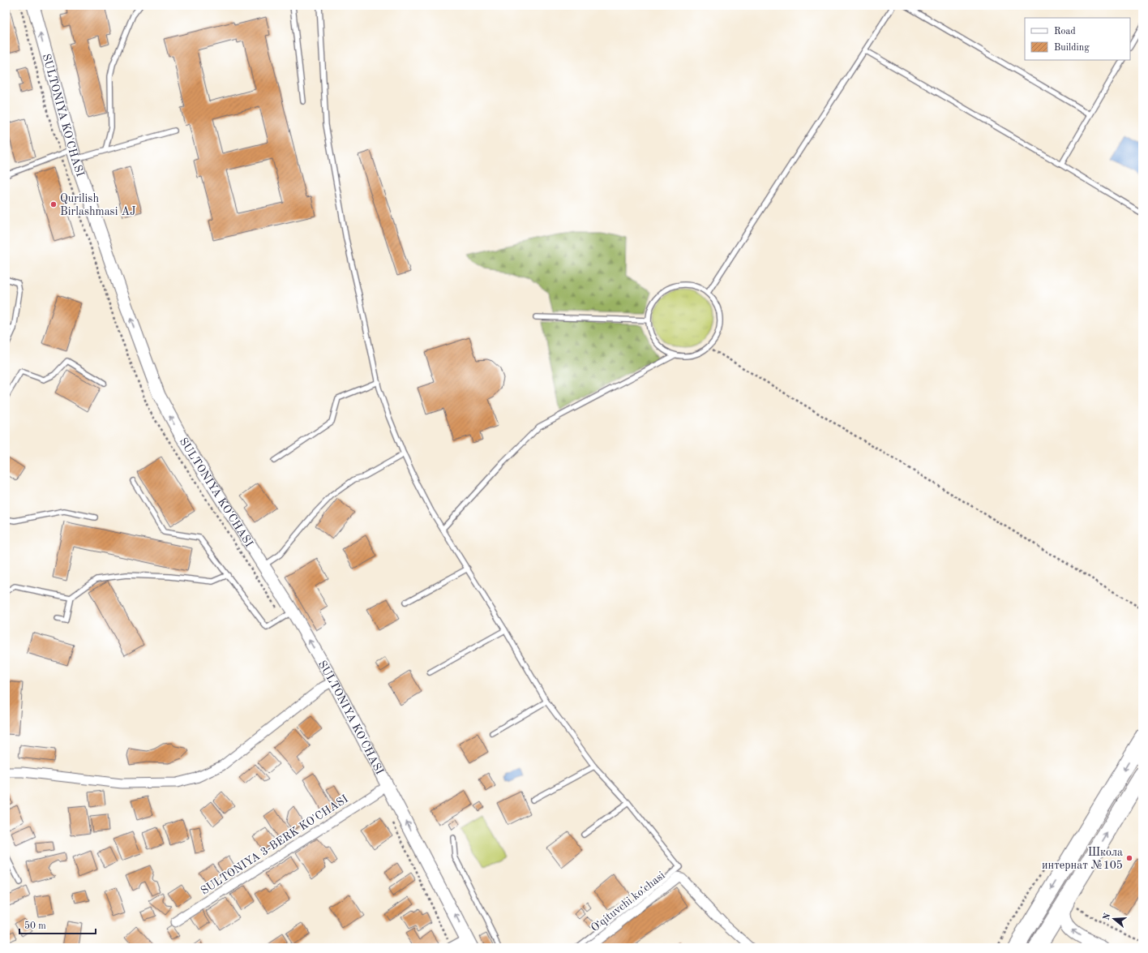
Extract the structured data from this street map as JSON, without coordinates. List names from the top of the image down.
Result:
{
  "streets": {
    "street": ["SULTONIYA KO'CHASI", "SULTONIYA 3-BERK KO'CHASI", "Oʻqituvchi koʻchasi"]
  },
  "crossings": [
    ["SULTONIYA KO'CHASI", "SULTONIYA 3-BERK KO'CHASI"]
  ],
  "one_way": ["SULTONIYA KO'CHASI"],
  "places": ["Qurilish Birlashmasi AJ", "Школа интернат №105"],
  "legend": ["Road", "Building"],
  "scale_bar": "50 m",
  "north": "left"
}
